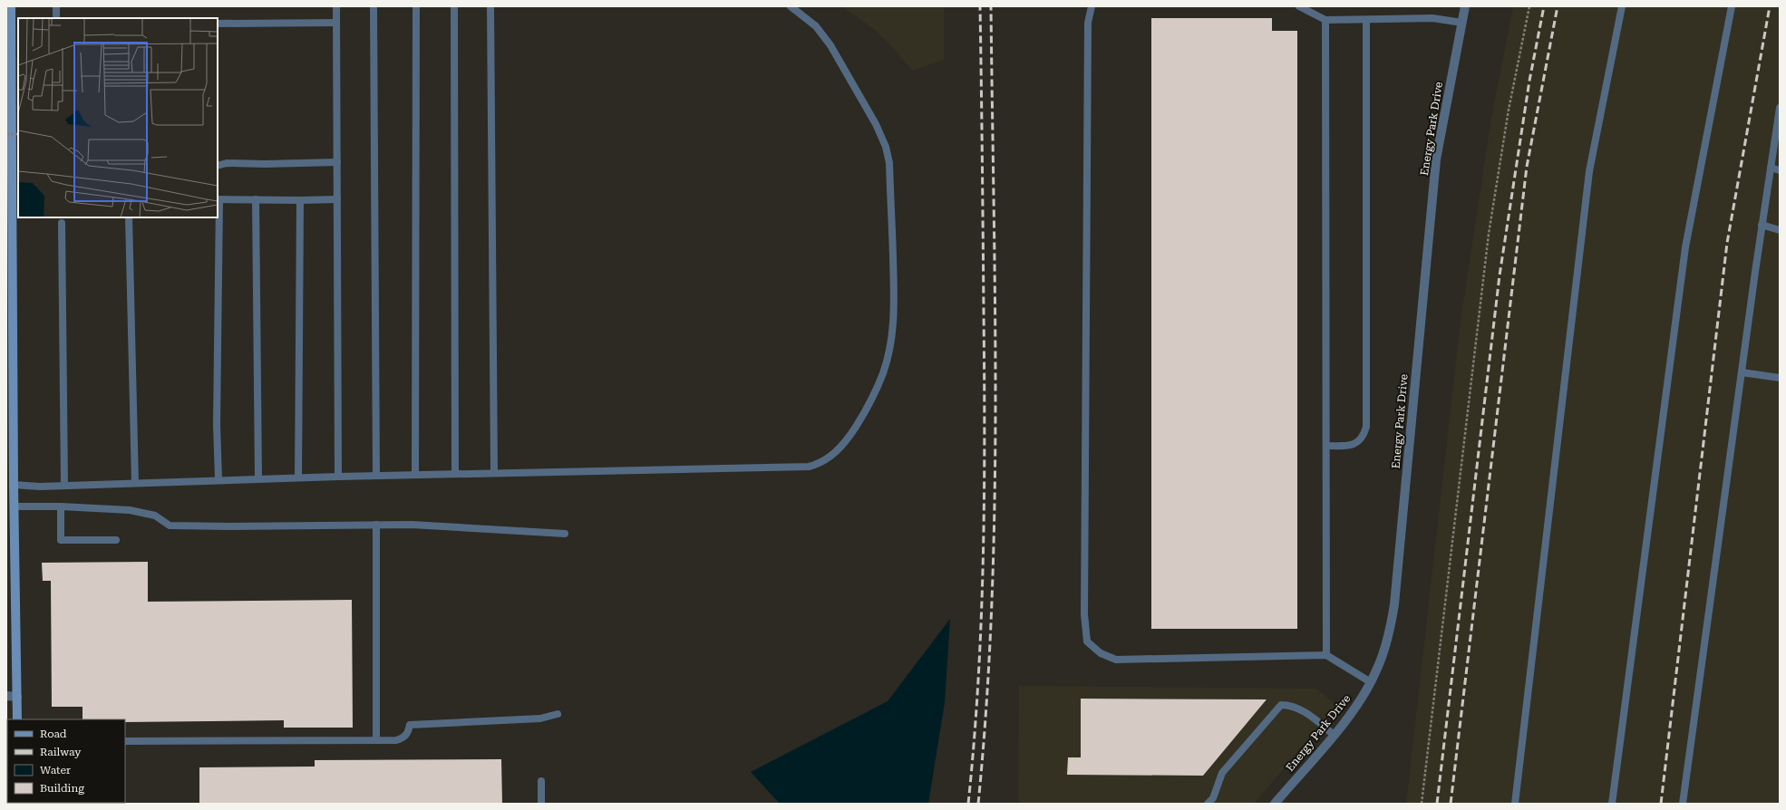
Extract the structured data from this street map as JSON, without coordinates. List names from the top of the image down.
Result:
{
  "streets": {
    "street": ["Energy Park Drive"]
  },
  "legend": [
    "Road",
    "Railway",
    "Water",
    "Building"
  ]
}
